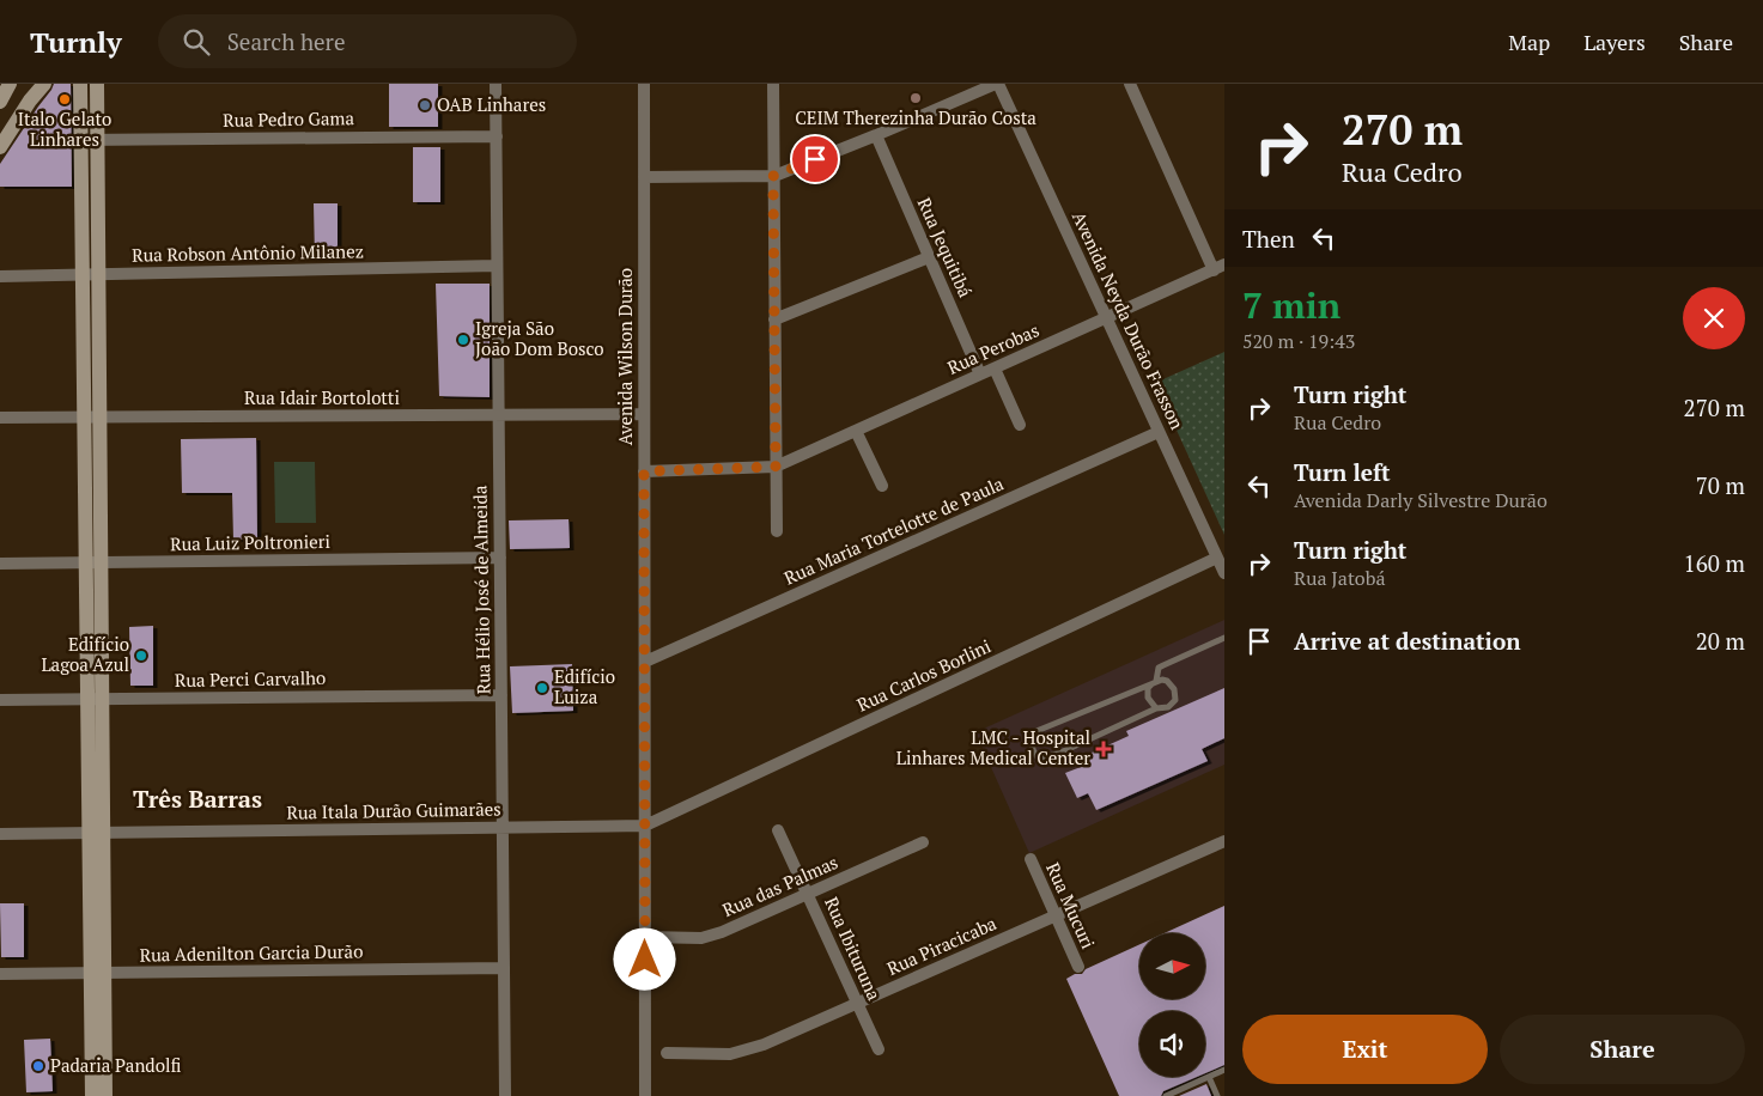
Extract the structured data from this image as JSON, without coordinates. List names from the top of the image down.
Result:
{
  "streets": {
    "street": [
      "Rua Pedro Gama",
      "Rua Jequitibá",
      "Rua Robson Antônio Milanez",
      "Avenida Neyda Durão Frasson",
      "Rua Perobas",
      "Avenida Wilson Durão",
      "Rua Idair Bortolotti",
      "Rua Maria Tortelotte de Paula",
      "Rua Luiz Poltronieri",
      "Rua Hélio José de Almeida",
      "Rua Carlos Borlini",
      "Rua Perci Carvalho",
      "Rua Itala Durão Guimarães",
      "Rua das Palmas",
      "Rua Mucuri",
      "Rua Piracicaba",
      "Rua Ibituruna",
      "Rua Adenilton Garcia Durão"
    ]
  },
  "crossings": [
    ["Rua Pedro Gama", "Rua Hélio José de Almeida"],
    ["Rua Jequitibá", "Rua Perobas"],
    ["Rua Robson Antônio Milanez", "Rua Hélio José de Almeida"],
    ["Avenida Neyda Durão Frasson", "Rua Perobas"],
    ["Avenida Neyda Durão Frasson", "Rua Maria Tortelotte de Paula"],
    ["Avenida Neyda Durão Frasson", "Rua Carlos Borlini"],
    ["Avenida Wilson Durão", "Rua Idair Bortolotti"],
    ["Avenida Wilson Durão", "Rua Maria Tortelotte de Paula"],
    ["Avenida Wilson Durão", "Rua Carlos Borlini"],
    ["Avenida Wilson Durão", "Rua Itala Durão Guimarães"],
    ["Avenida Wilson Durão", "Rua das Palmas"],
    ["Rua Idair Bortolotti", "Rua Hélio José de Almeida"],
    ["Rua Luiz Poltronieri", "Rua Hélio José de Almeida"],
    ["Rua Hélio José de Almeida", "Rua Perci Carvalho"],
    ["Rua Hélio José de Almeida", "Rua Itala Durão Guimarães"],
    ["Rua Hélio José de Almeida", "Rua Adenilton Garcia Durão"],
    ["Rua Carlos Borlini", "Rua Itala Durão Guimarães"],
    ["Rua das Palmas", "Rua Ibituruna"],
    ["Rua Mucuri", "Rua Piracicaba"],
    ["Rua Piracicaba", "Rua Ibituruna"]
  ],
  "districts": ["Três Barras"],
  "places": {
    "other": [
      "CEIM Therezinha Durão Costa",
      "Italo Gelato Linhares",
      "OAB Linhares",
      "Igreja São João Dom Bosco",
      "Edifício Lagoa Azul",
      "Edifício Luiza",
      "Padaria Pandolfi"
    ],
    "health": ["LMC - Hospital Linhares Medical Center"]
  },
  "north": "right",
  "page": {
    "header": "Turnly",
    "search": "Search here",
    "nav": ["Map", "Layers", "Share"],
    "turn": ["270 m", "Rua Cedro"],
    "then": "Then",
    "heading": ["7 min", "520 m · 19:43"],
    "list": [
      {
        "name": "Turn right",
        "note": "Rua Cedro",
        "value": "270 m"
      },
      {
        "name": "Turn left",
        "note": "Avenida Darly Silvestre Durão",
        "value": "70 m"
      },
      {
        "name": "Turn right",
        "note": "Rua Jatobá",
        "value": "160 m"
      },
      {
        "name": "Arrive at destination",
        "value": "20 m"
      }
    ],
    "buttons": ["Exit", "Share"]
  }
}
